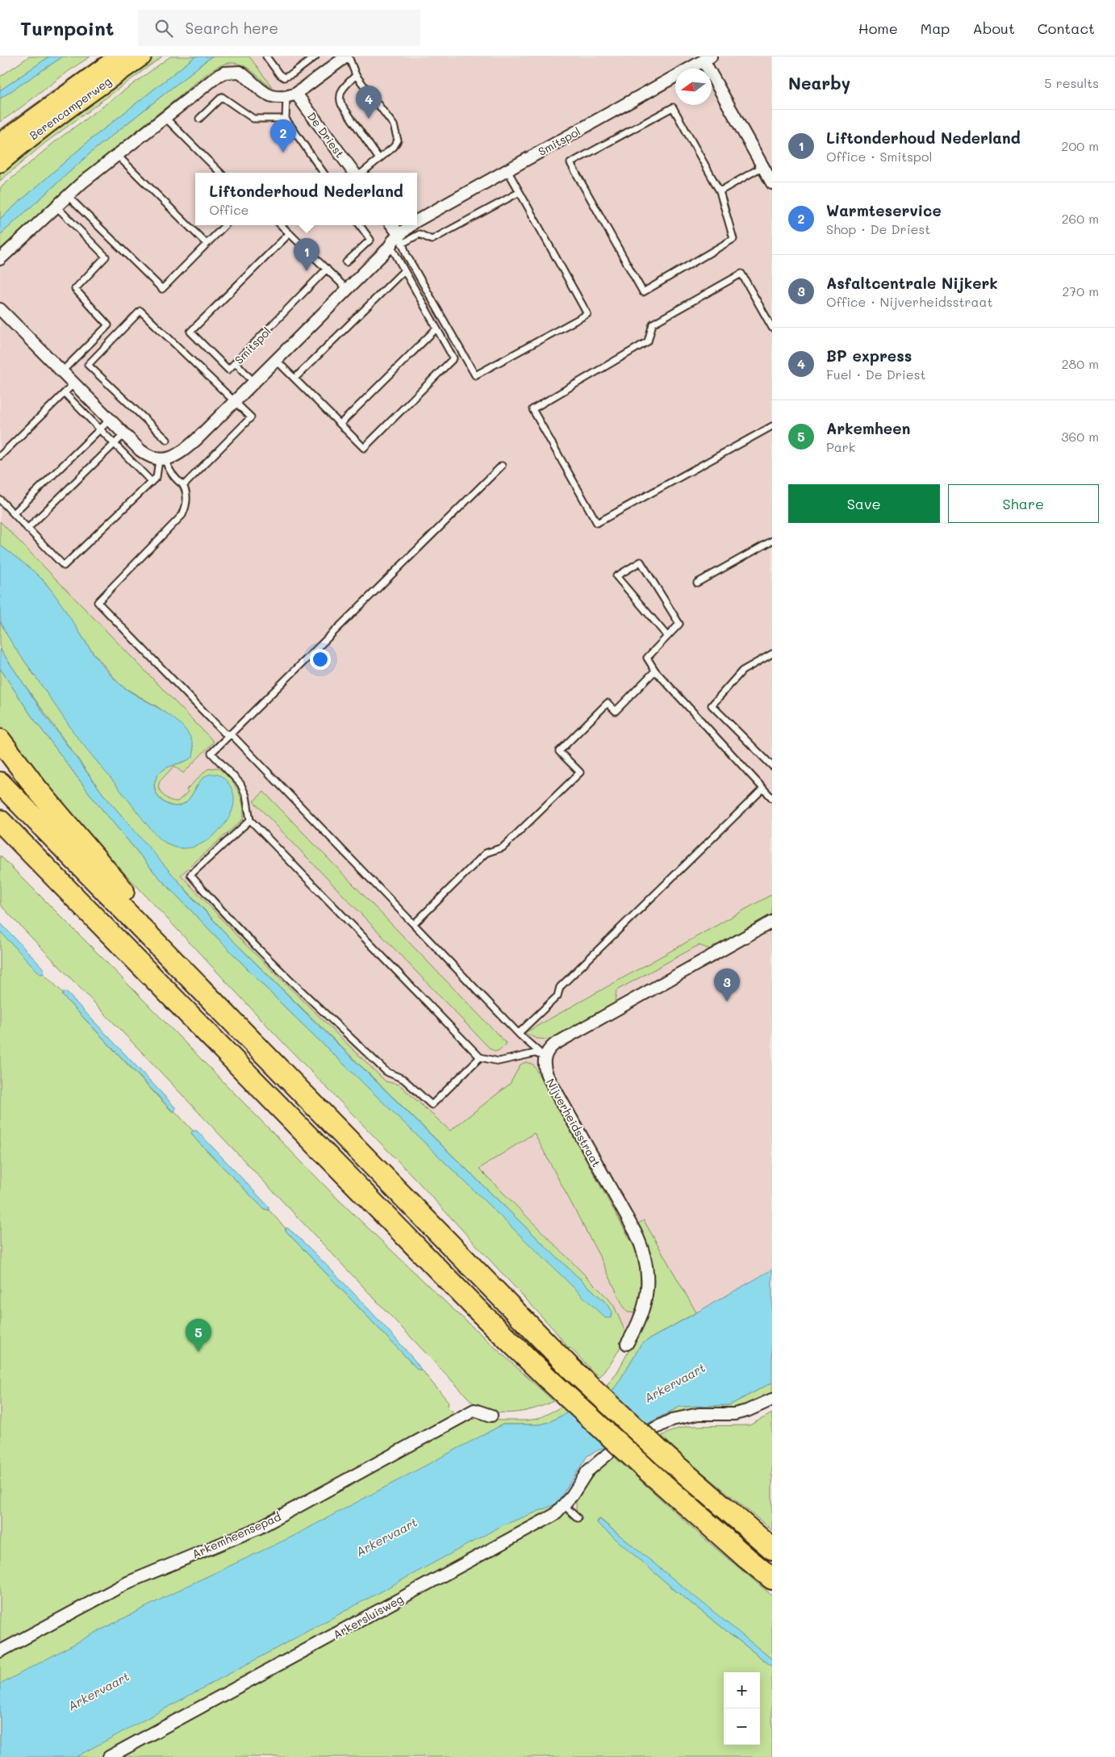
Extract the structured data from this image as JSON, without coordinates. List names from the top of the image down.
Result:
{
  "streets": {
    "main road": ["Berencamperweg"],
    "street": [
      "De Driest",
      "Smitspol",
      "Nijverheidsstraat",
      "Arkemheensepad",
      "Arkersluisweg"
    ]
  },
  "water": ["Arkervaart"],
  "north": "left",
  "page": {
    "header": "Turnpoint",
    "search": "Search here",
    "nav": [
      "Home",
      "Map",
      "About",
      "Contact"
    ],
    "heading": ["Nearby", "5 results"],
    "pins": [
      "4",
      "2",
      "1",
      "3",
      "5"
    ],
    "list": [
      {
        "mark": "1",
        "name": "Liftonderhoud Nederland",
        "note": "Office · Smitspol",
        "value": "200 m"
      },
      {
        "mark": "2",
        "name": "Warmteservice",
        "note": "Shop · De Driest",
        "value": "260 m"
      },
      {
        "mark": "3",
        "name": "Asfaltcentrale Nijkerk",
        "note": "Office · Nijverheidsstraat",
        "value": "270 m"
      },
      {
        "mark": "4",
        "name": "BP express",
        "note": "Fuel · De Driest",
        "value": "280 m"
      },
      {
        "mark": "5",
        "name": "Arkemheen",
        "note": "Park",
        "value": "360 m"
      }
    ],
    "popup": ["Liftonderhoud Nederland", "Office"],
    "buttons": ["Save", "Share"],
    "map_buttons": ["+", "−"]
  }
}
